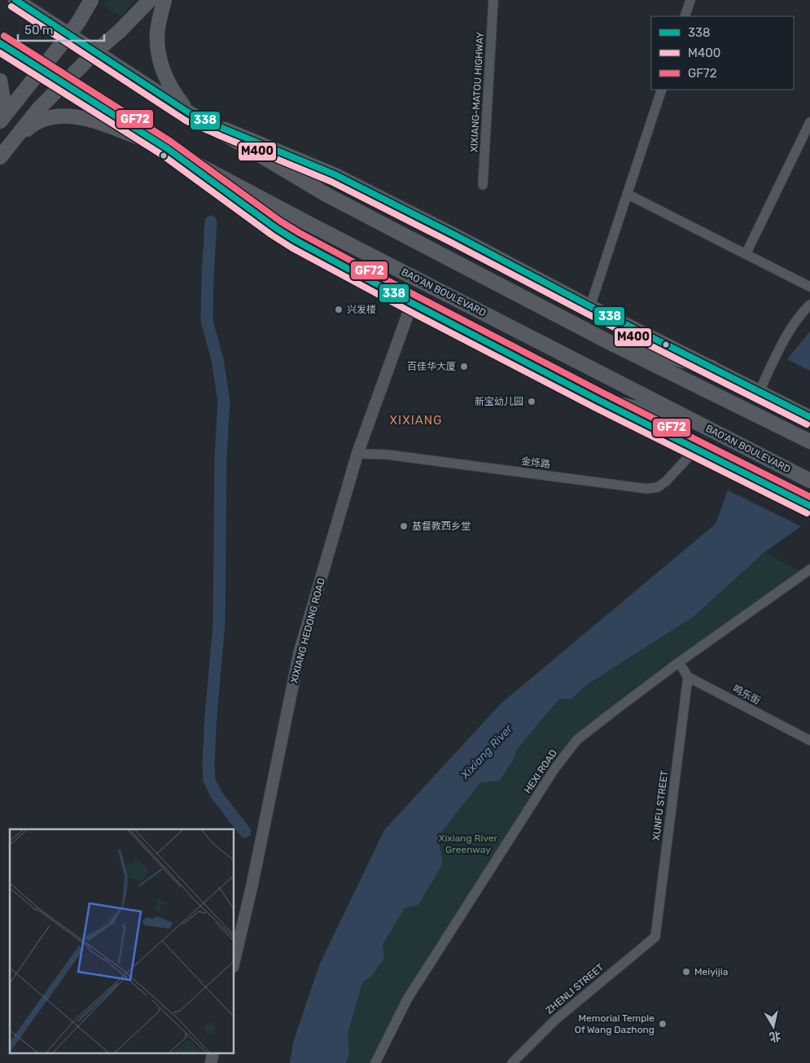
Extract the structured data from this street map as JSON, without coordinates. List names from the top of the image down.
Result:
{
  "streets": {
    "main road": ["BAO'AN BOULEVARD"],
    "street": [
      "XIXIANG-MATOU HIGHWAY",
      "金烁路",
      "XIXIANG HEDONG ROAD",
      "鸣乐街",
      "HEXI ROAD",
      "XUNFU STREET",
      "ZHENLI STREET"
    ]
  },
  "crossings": [
    ["金烁路", "XIXIANG HEDONG ROAD"],
    ["鸣乐街", "XUNFU STREET"],
    ["XUNFU STREET", "ZHENLI STREET"]
  ],
  "districts": ["XIXIANG"],
  "water": ["Xixiang River"],
  "parks": ["Xixiang River Greenway"],
  "places": [
    "兴发楼",
    "百佳华大厦",
    "新宝幼儿园",
    "基督教西乡堂",
    "Meiyijia",
    "Memorial Temple Of Wang Dazhong"
  ],
  "lines": ["transit line 338", "transit line M400", "transit line GF72"],
  "legend": ["338", "M400", "GF72"],
  "scale_bar": "50 m",
  "north": "bottom"
}
